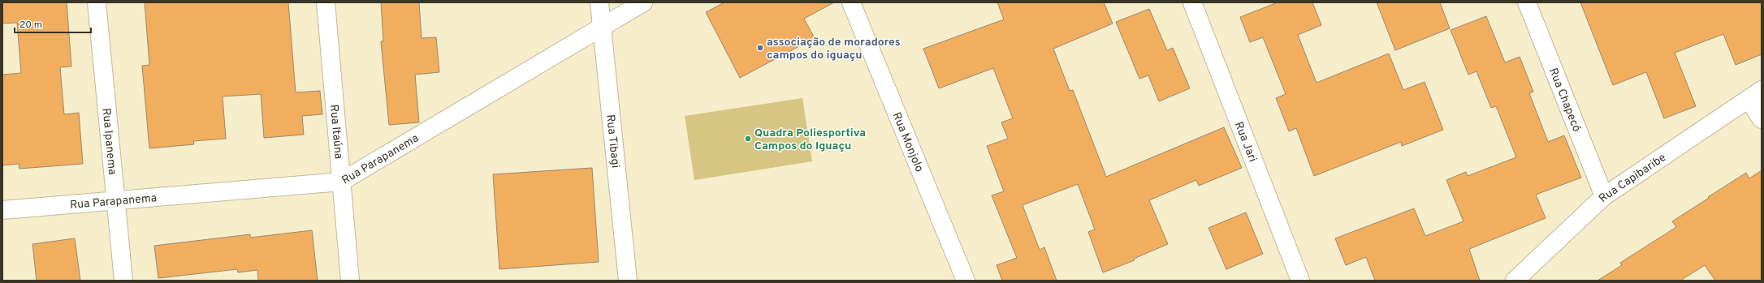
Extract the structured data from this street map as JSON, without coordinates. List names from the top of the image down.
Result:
{
  "streets": {
    "street": [
      "Rua Chapecó",
      "Rua Itaúna",
      "Rua Ipanema",
      "Rua Monjolo",
      "Rua Jari",
      "Rua Tibagi",
      "Rua Parapanema",
      "Rua Capibaribe"
    ]
  },
  "crossings": [
    ["Rua Chapecó", "Rua Capibaribe"],
    ["Rua Itaúna", "Rua Parapanema"],
    ["Rua Ipanema", "Rua Parapanema"],
    ["Rua Tibagi", "Rua Parapanema"]
  ],
  "places": ["associação de moradores campos do iguaçu", "Quadra Poliesportiva Campos do Iguaçu"],
  "scale_bar": "20 m"
}
